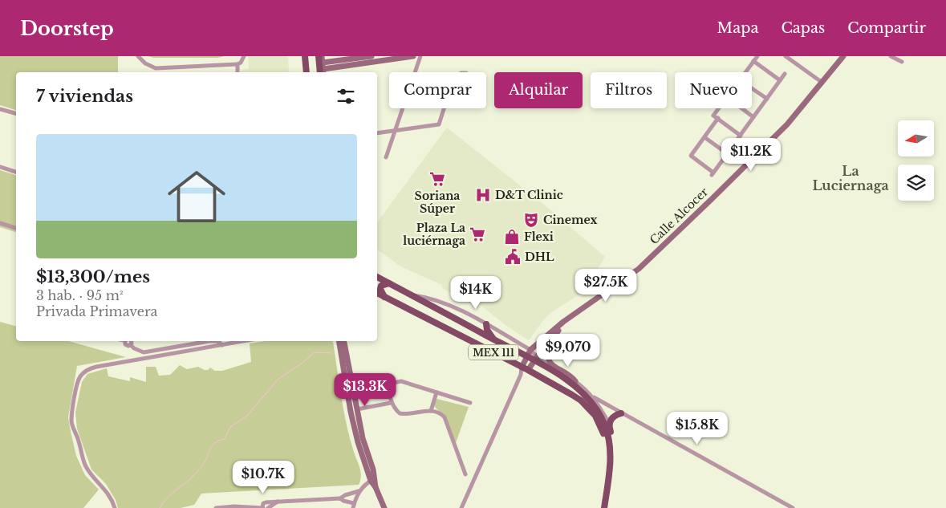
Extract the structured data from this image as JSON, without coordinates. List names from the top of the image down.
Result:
{
  "streets": {
    "main road": ["MEX 111"],
    "street": ["Calle Alcocer"]
  },
  "crossings": [
    ["Calle Alcocer", "MEX 111"]
  ],
  "districts": ["La Luciernaga"],
  "places": {
    "supermarket": ["Soriana Súper", "Plaza La luciérnaga"],
    "hospital": ["D&T Clinic"],
    "theatre": ["Cinemex"],
    "shop": ["Flexi"],
    "public building": ["DHL"]
  },
  "north": "left",
  "page": {
    "header": "Doorstep",
    "nav": ["Mapa", "Capas", "Compartir"],
    "chip": [
      "Comprar",
      "Alquilar",
      "Filtros",
      "Nuevo"
    ],
    "heading": "7 viviendas",
    "list": [
      {
        "name": "$13,300/mes",
        "note": "3 hab. · 95 m² · Privada Primavera"
      }
    ],
    "price": [
      "$11.2K",
      "$27.5K",
      "$14K",
      "$9,070",
      "$13.3K",
      "$15.8K",
      "$10.7K"
    ]
  }
}
